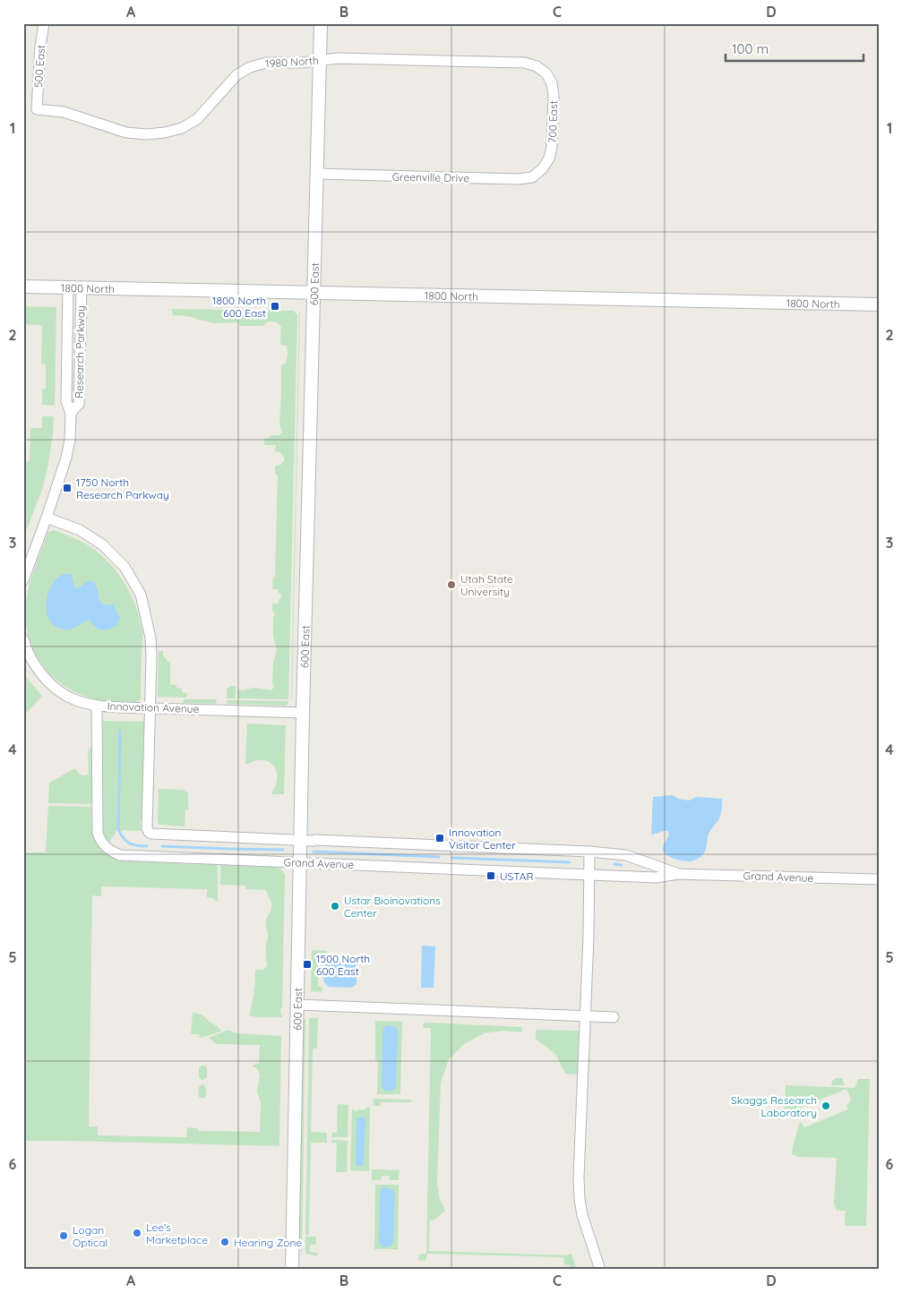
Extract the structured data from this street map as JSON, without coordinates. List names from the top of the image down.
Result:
{
  "streets": {
    "street": [
      "1980 North",
      "500 East",
      "700 East",
      "Greenville Drive",
      "600 East",
      "1800 North",
      "Research Parkway",
      "Innovation Avenue",
      "Grand Avenue"
    ]
  },
  "crossings": [
    ["1980 North", "500 East"],
    ["1980 North", "700 East"],
    ["1980 North", "600 East"],
    ["700 East", "Greenville Drive"],
    ["Greenville Drive", "600 East"],
    ["600 East", "1800 North"],
    ["600 East", "Innovation Avenue"],
    ["600 East", "Grand Avenue"],
    ["1800 North", "Research Parkway"],
    ["Innovation Avenue", "Grand Avenue"]
  ],
  "places": {
    "transit": [
      "1800 North 600 East",
      "1750 North Research Parkway",
      "Innovation Visitor Center",
      "USTAR",
      "1500 North 600 East"
    ],
    "other": [
      "Utah State University",
      "Ustar Bioinovations Center",
      "Skaggs Research Laboratory",
      "Lee's Marketplace",
      "Logan Optical",
      "Hearing Zone"
    ]
  },
  "scale_bar": "100 m",
  "grid": {
    "columns": [
      "A",
      "B",
      "C",
      "D"
    ],
    "rows": [
      "1",
      "2",
      "3",
      "4",
      "5",
      "6"
    ]
  }
}
